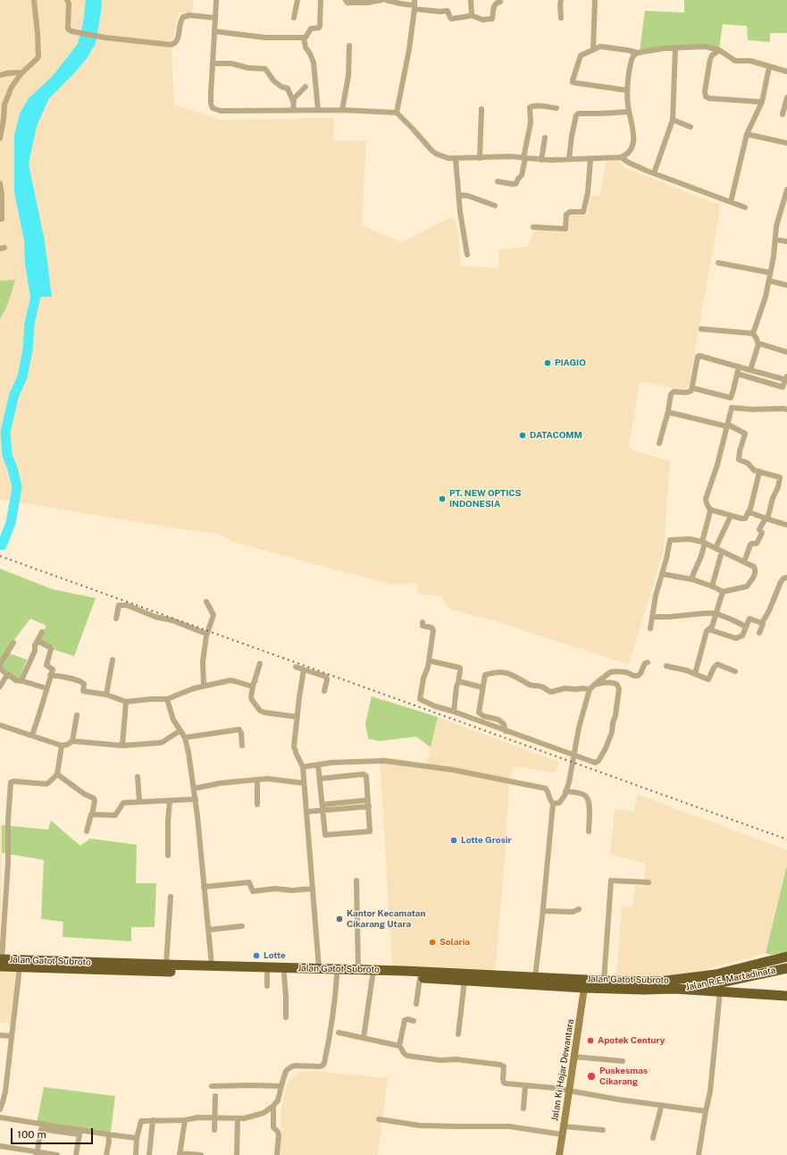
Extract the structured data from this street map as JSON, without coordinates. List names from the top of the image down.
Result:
{
  "streets": {
    "highway": ["Jalan Gatot Subroto", "Jalan R.E. Martadinata"],
    "main road": ["Jalan Ki Hajar Dewantara"]
  },
  "crossings": [
    ["Jalan Gatot Subroto", "Jalan R.E. Martadinata"],
    ["Jalan Gatot Subroto", "Jalan Ki Hajar Dewantara"]
  ],
  "places": [
    "PIAGIO",
    "DATACOMM",
    "PT. NEW OPTICS INDONESIA",
    "Lotte Grosir",
    "Kantor Kecamatan Cikarang Utara",
    "Solaria",
    "Lotte",
    "Apotek Century",
    "Puskesmas Cikarang"
  ],
  "scale_bar": "100 m"
}
